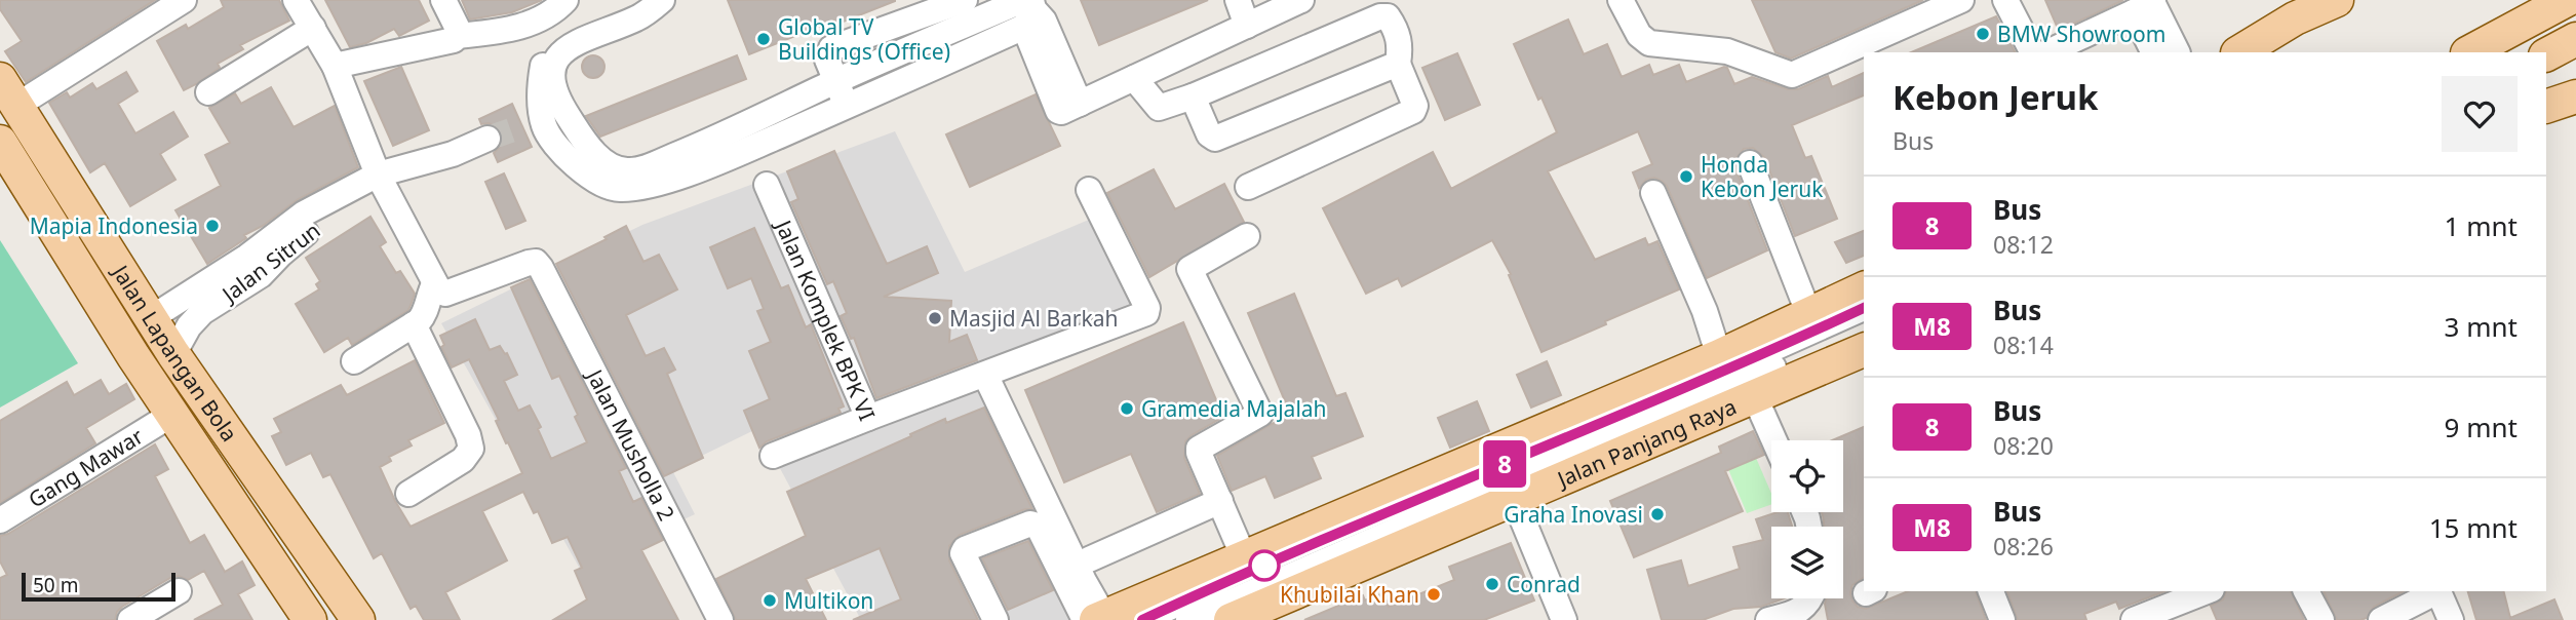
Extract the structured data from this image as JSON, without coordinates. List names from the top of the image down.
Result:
{
  "streets": {
    "main road": ["Jalan Lapangan Bola", "Jalan Panjang Raya"],
    "street": [
      "Jalan Sitrun",
      "Jalan Komplek BPK VI",
      "Jalan Musholla 2",
      "Gang Mawar"
    ]
  },
  "crossings": [
    ["Jalan Sitrun", "Jalan Lapangan Bola"],
    ["Jalan Lapangan Bola", "Gang Mawar"]
  ],
  "places": [
    "BMW Showroom",
    "Global TV Buildings (Office)",
    "Honda Kebon Jeruk",
    "Mapia Indonesia",
    "Masjid Al Barkah",
    "Gramedia Majalah",
    "Graha Inovasi",
    "Conrad",
    "Khubilai Khan",
    "Multikon"
  ],
  "lines": ["bus line 8"],
  "scale_bar": "50 m",
  "page": {
    "on_map": "8",
    "heading": ["Kebon Jeruk", "Bus"],
    "list": [
      {
        "mark": "8",
        "name": "Bus",
        "note": "08:12",
        "value": "1 mnt"
      },
      {
        "mark": "M8",
        "name": "Bus",
        "note": "08:14",
        "value": "3 mnt"
      },
      {
        "mark": "8",
        "name": "Bus",
        "note": "08:20",
        "value": "9 mnt"
      },
      {
        "mark": "M8",
        "name": "Bus",
        "note": "08:26",
        "value": "15 mnt"
      }
    ],
    "scale": "50 m"
  }
}
